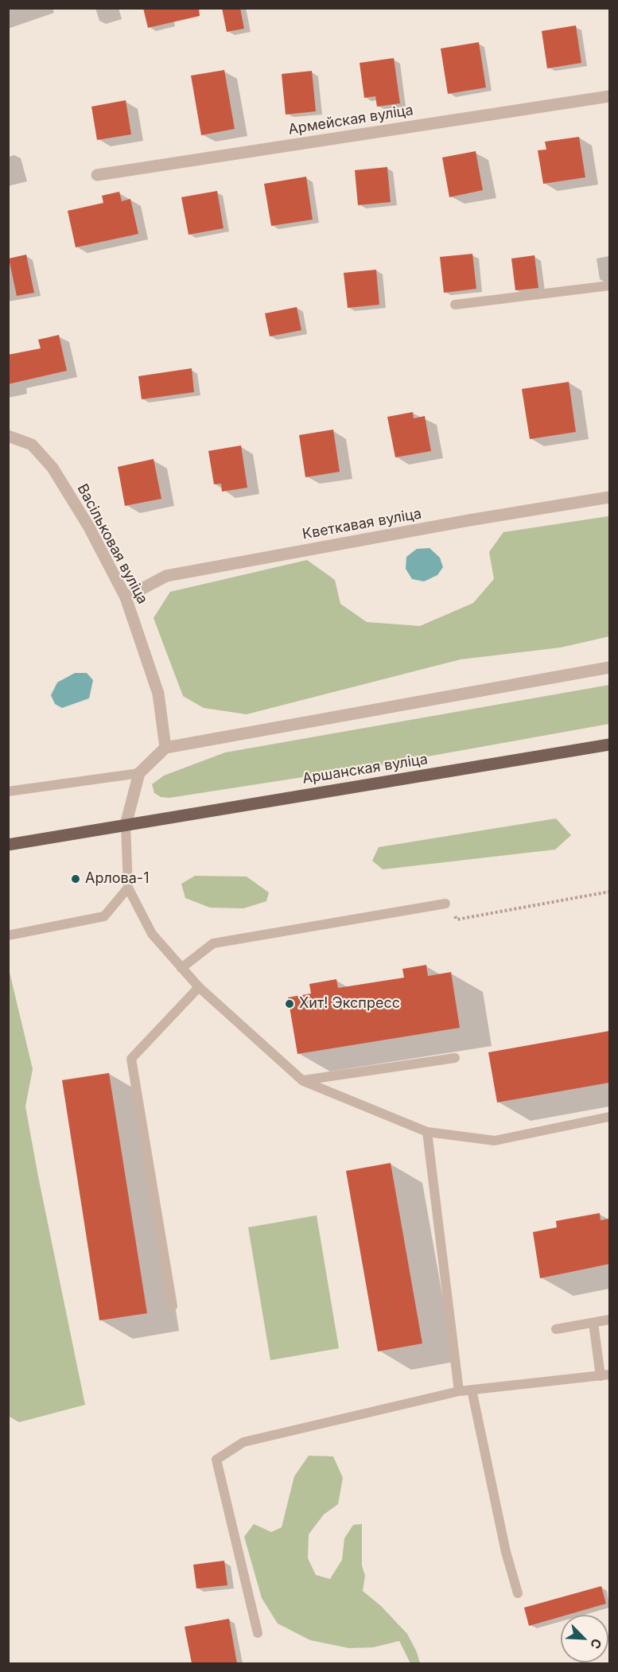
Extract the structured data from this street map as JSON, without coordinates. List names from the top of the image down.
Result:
{
  "streets": {
    "main road": ["Аршанская вуліца"],
    "street": ["Армейская вуліца", "Кветкавая вуліца", "Васільковая вуліца"]
  },
  "crossings": [
    ["Кветкавая вуліца", "Васільковая вуліца"]
  ],
  "places": ["Арлова-1", "Хит! Экспресс"],
  "north": "bottom right"
}
